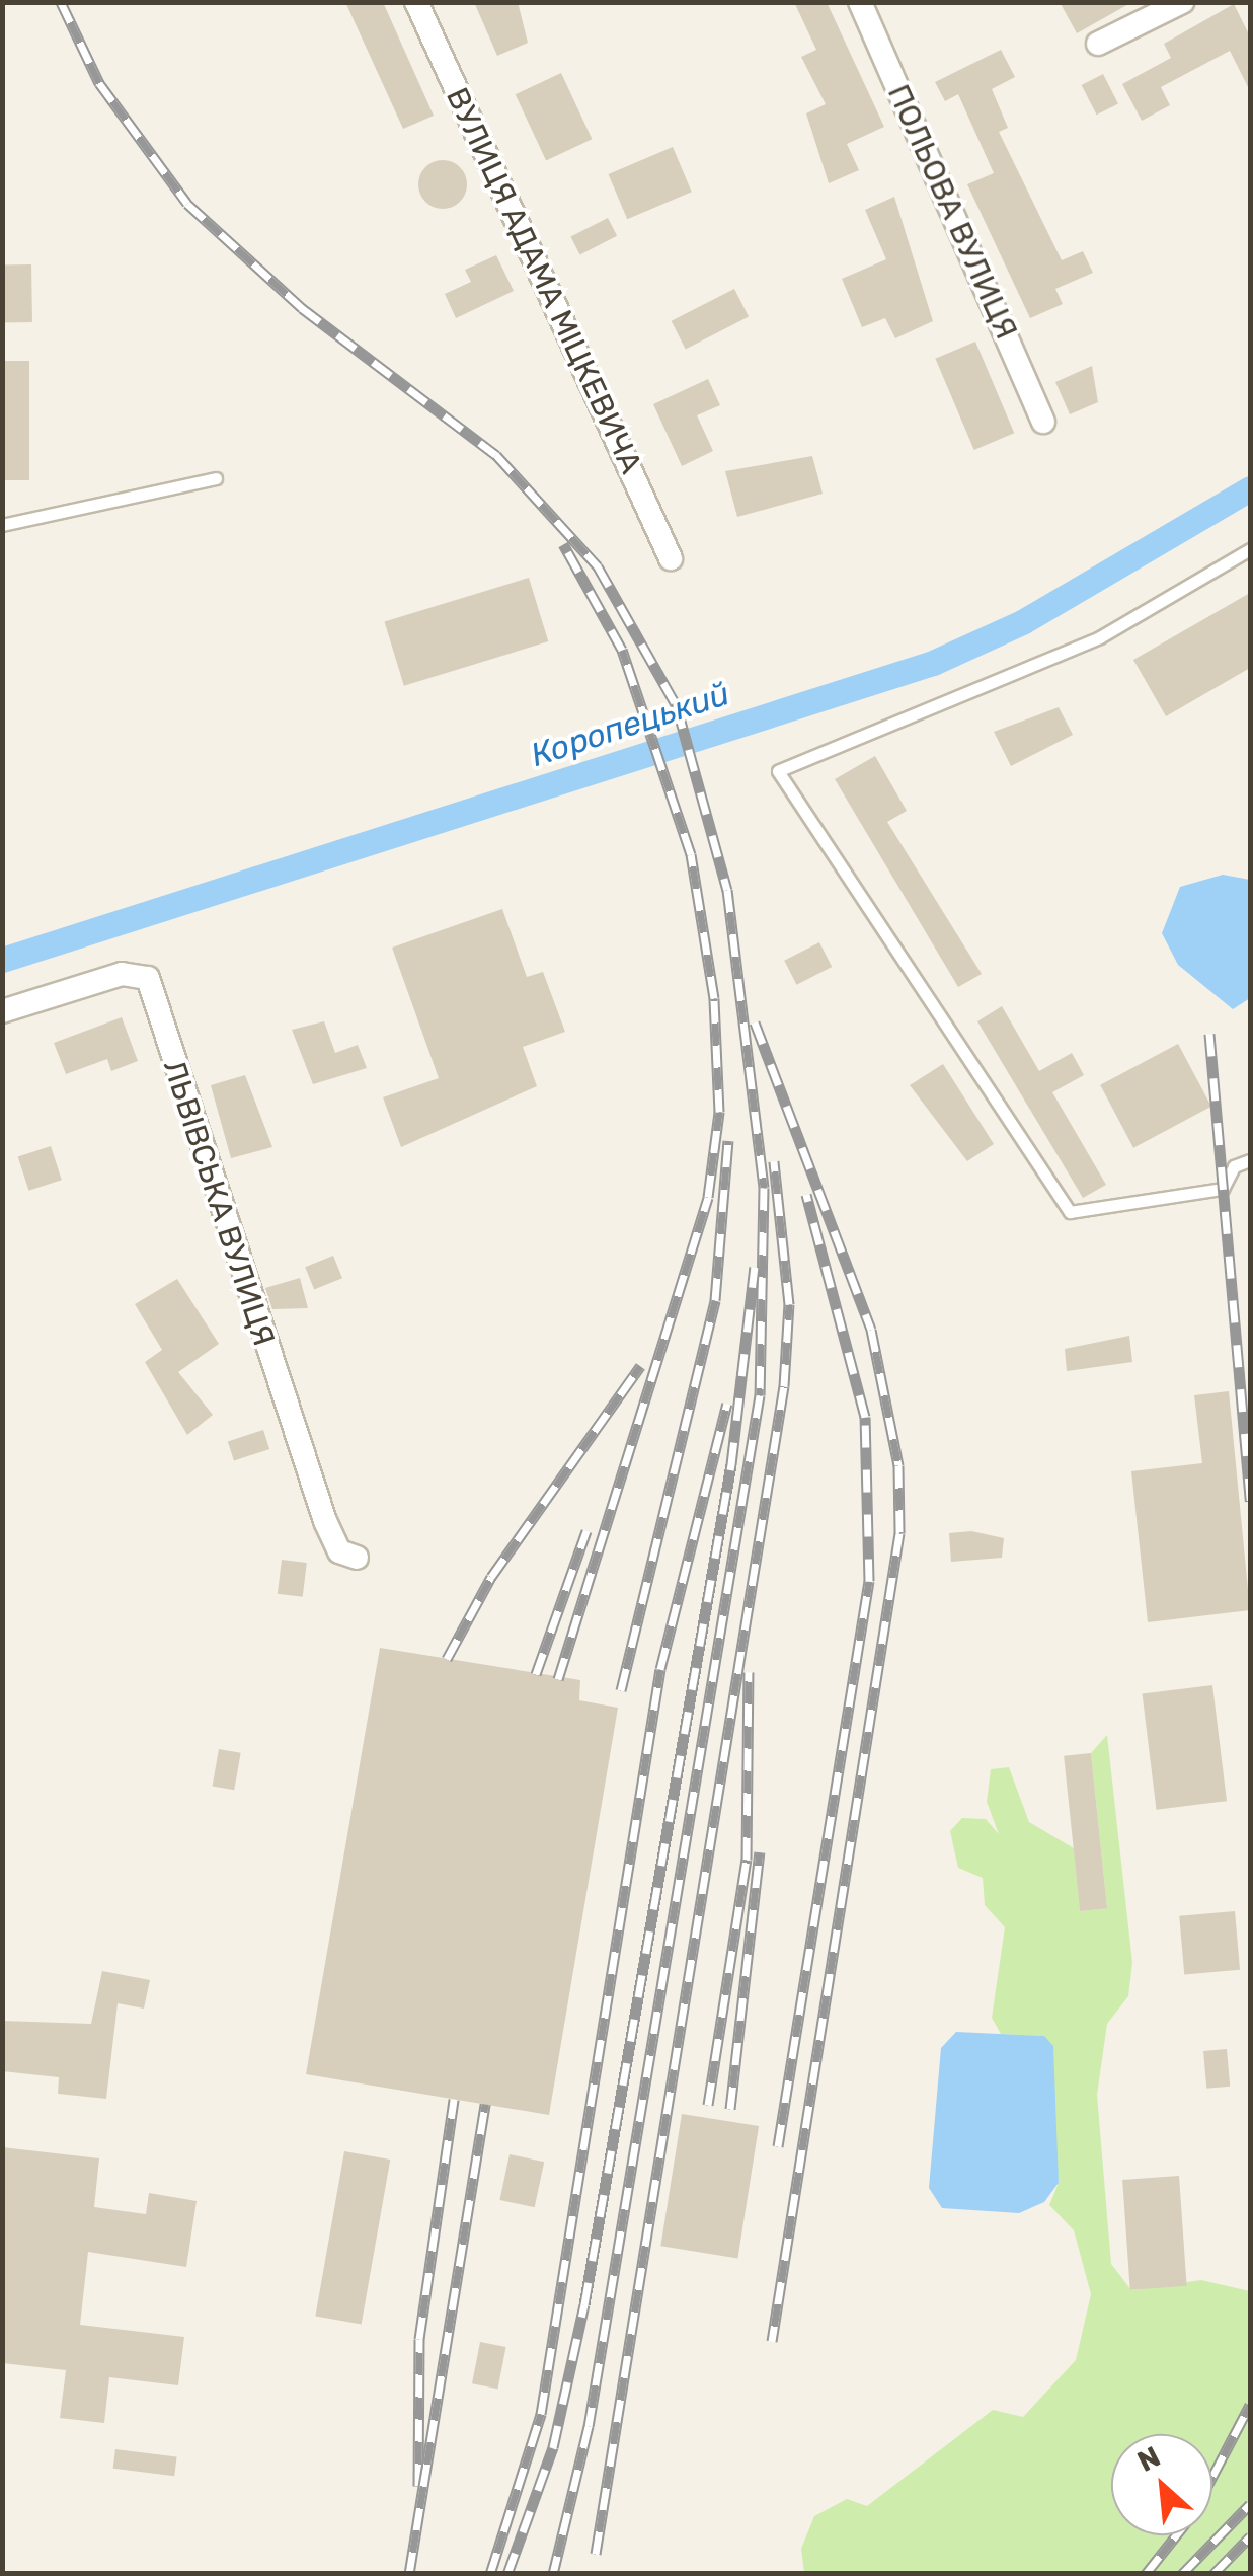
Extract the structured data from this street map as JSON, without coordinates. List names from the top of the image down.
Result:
{
  "streets": {
    "street": ["ПОЛЬОВА ВУЛИЦЯ", "ВУЛИЦЯ АДАМА МІЦКЕВИЧА", "ЛЬВІВСЬКА ВУЛИЦЯ"]
  },
  "water": ["Коропецький"],
  "north": "top left"
}
